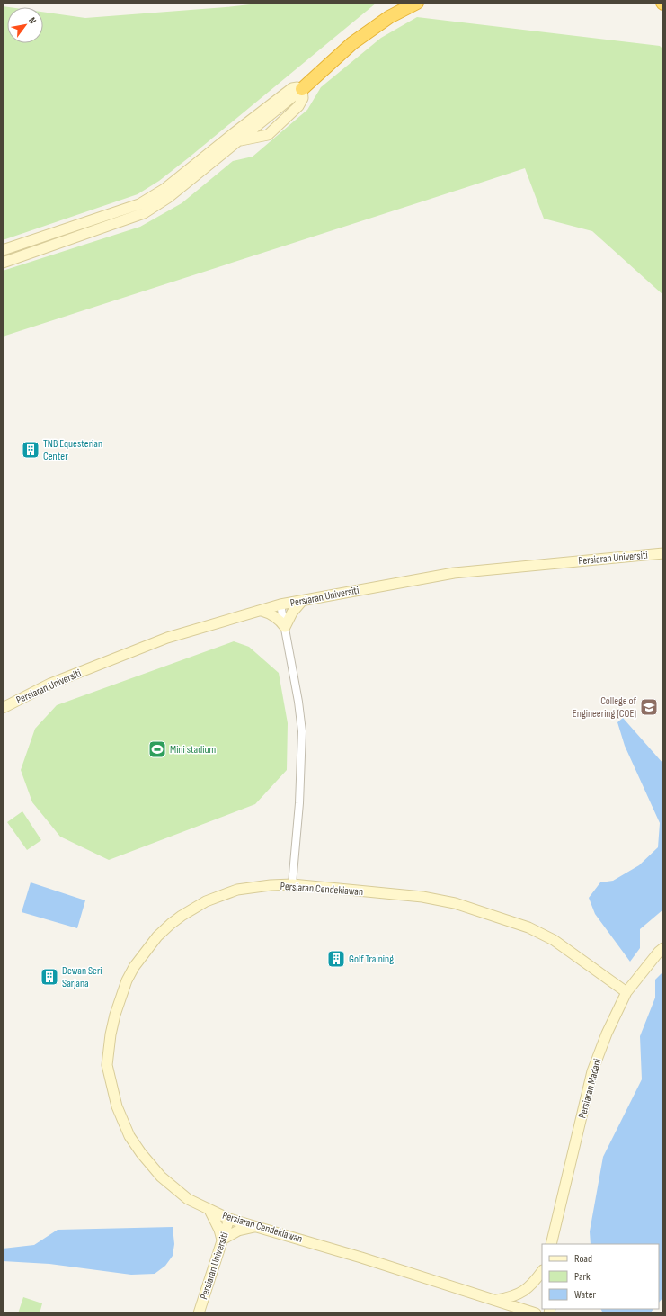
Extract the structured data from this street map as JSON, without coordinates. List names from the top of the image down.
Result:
{
  "streets": {
    "street": ["Persiaran Universiti", "Persiaran Cendekiawan", "Persiaran Madani"]
  },
  "crossings": [
    ["Persiaran Universiti", "Persiaran Cendekiawan"],
    ["Persiaran Cendekiawan", "Persiaran Madani"]
  ],
  "places": {
    "building": ["TNB Equesterian Center", "Golf Training", "Dewan Seri Sarjana"],
    "school or university": ["College of Engineering (COE)"],
    "sports": ["Mini stadium"]
  },
  "legend": ["Road", "Park", "Water"],
  "north": "top right"
}
